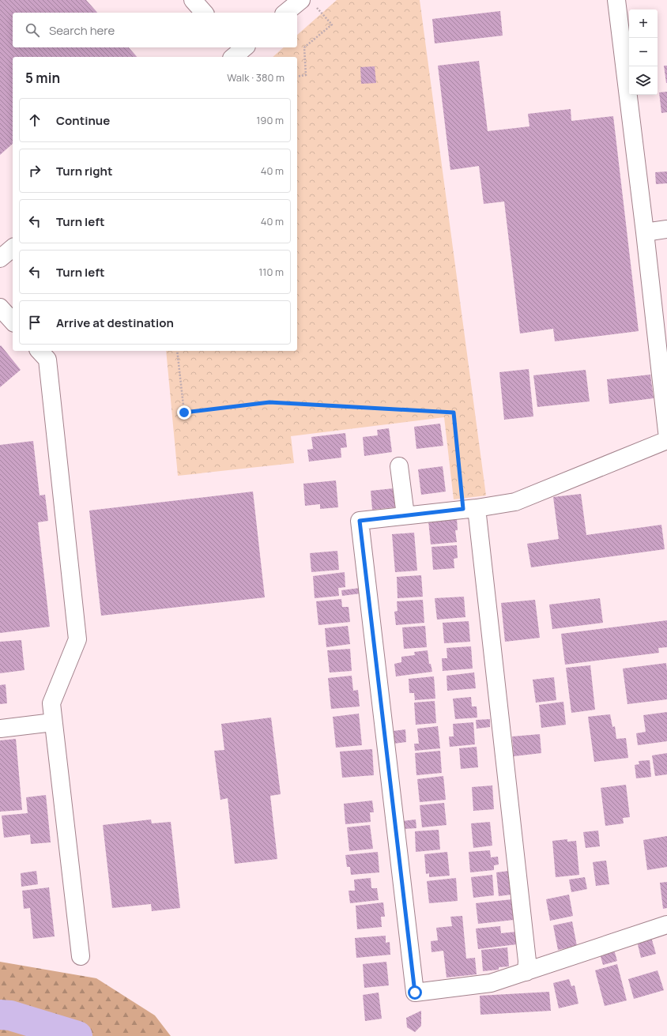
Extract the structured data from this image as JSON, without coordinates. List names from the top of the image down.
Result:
{
  "page": {
    "map_buttons": ["+", "−"],
    "search": "Search here",
    "heading": ["5 min", "Walk · 380 m"],
    "list": [
      ["Continue", "190 m"],
      ["Turn right", "40 m"],
      ["Turn left", "40 m"],
      ["Turn left", "110 m"],
      "Arrive at destination"
    ]
  }
}
